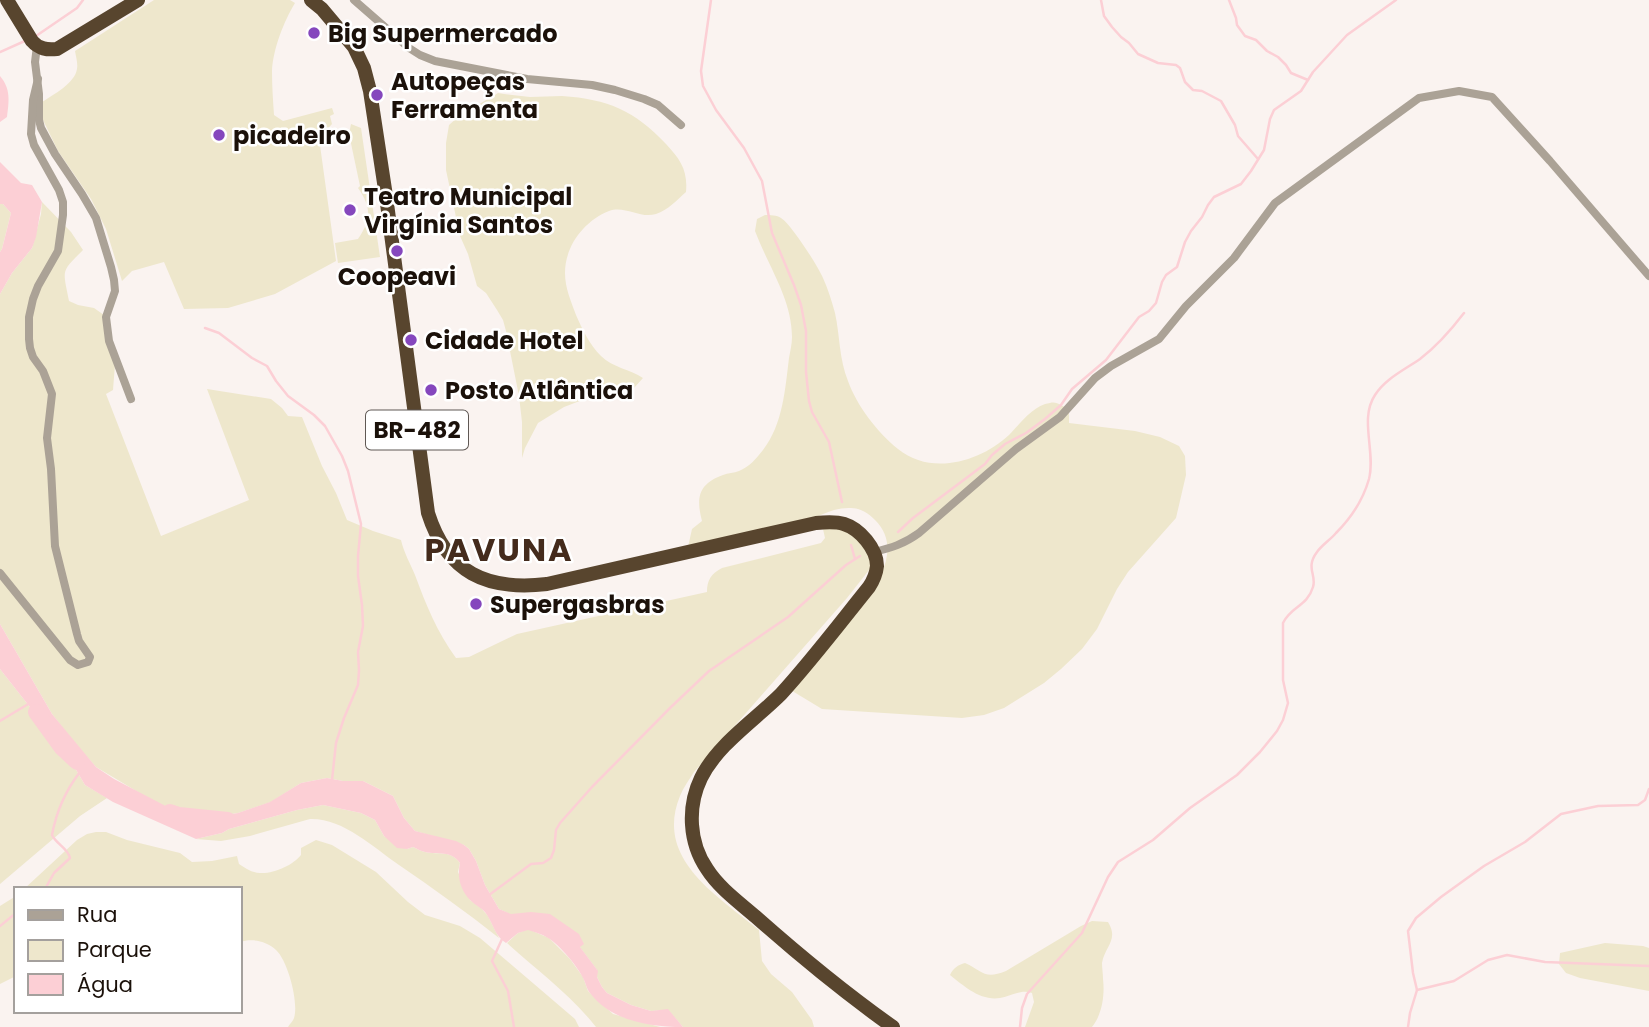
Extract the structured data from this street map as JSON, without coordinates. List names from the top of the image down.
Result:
{
  "streets": {
    "highway": ["BR-482"]
  },
  "districts": ["PAVUNA"],
  "places": [
    "Big Supermercado",
    "Autopeças Ferramenta",
    "picadeiro",
    "Teatro Municipal Virgínia Santos",
    "Coopeavi",
    "Cidade Hotel",
    "Posto Atlântica",
    "Supergasbras"
  ],
  "legend": ["Rua", "Parque", "Água"]
}
